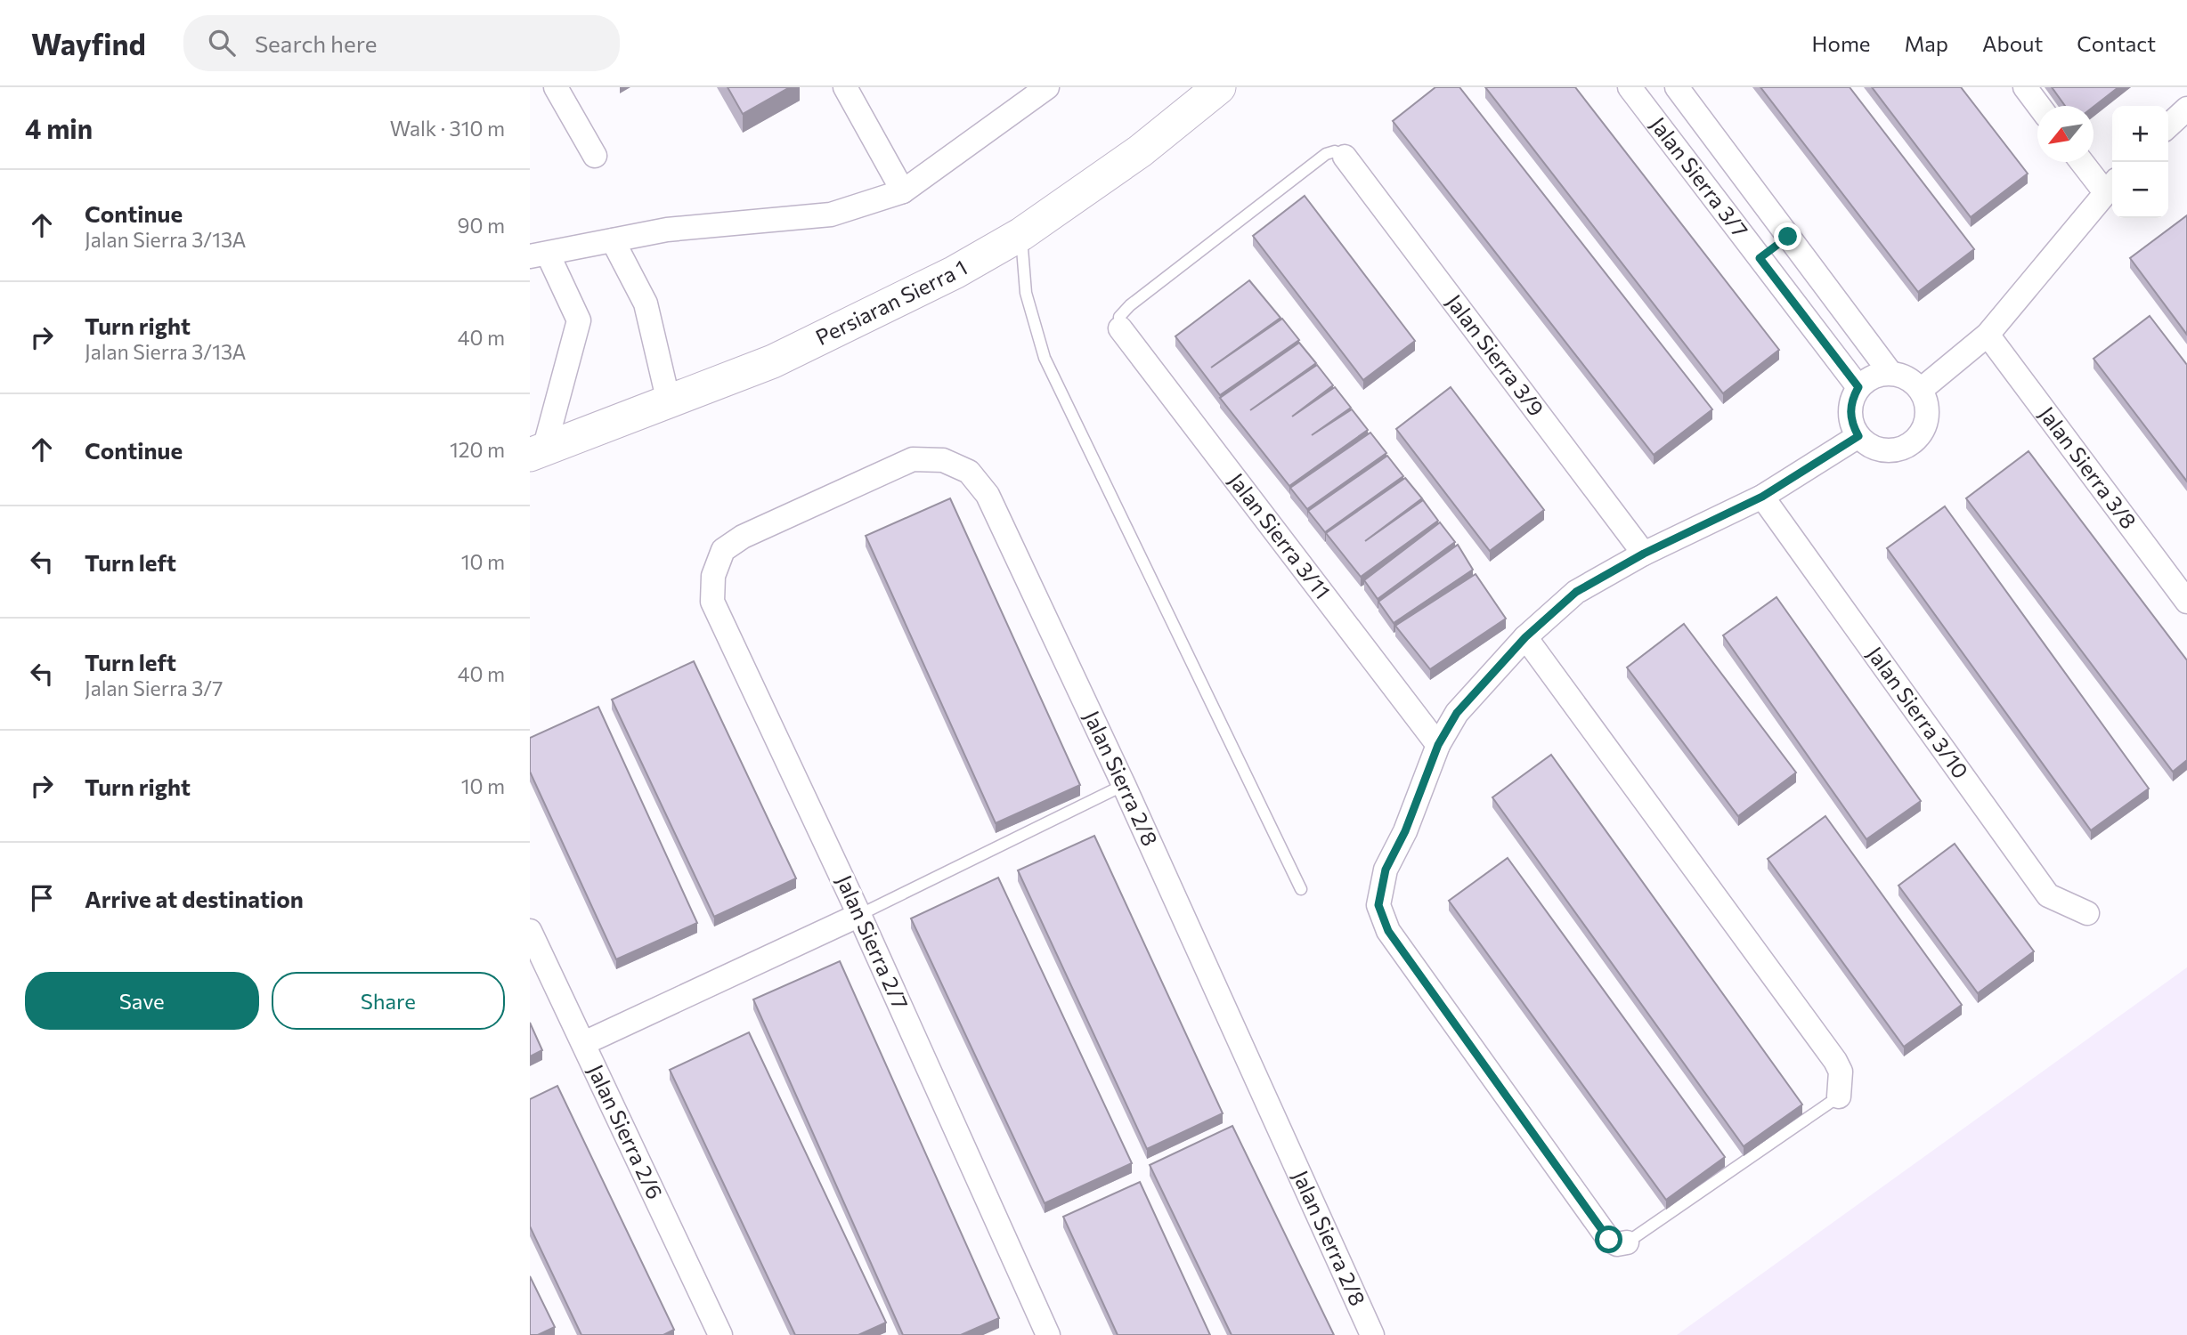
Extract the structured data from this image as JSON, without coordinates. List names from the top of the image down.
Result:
{
  "streets": {
    "street": [
      "Jalan Sierra 3/7",
      "Persiaran Sierra 1",
      "Jalan Sierra 3/9",
      "Jalan Sierra 3/8",
      "Jalan Sierra 3/11",
      "Jalan Sierra 3/10",
      "Jalan Sierra 2/8",
      "Jalan Sierra 2/7",
      "Jalan Sierra 2/6"
    ]
  },
  "crossings": [
    ["Jalan Sierra 2/8", "Jalan Sierra 2/7"]
  ],
  "north": "bottom left",
  "page": {
    "header": "Wayfind",
    "search": "Search here",
    "nav": [
      "Home",
      "Map",
      "About",
      "Contact"
    ],
    "heading": ["4 min", "Walk · 310 m"],
    "map_buttons": ["+", "−"],
    "list": [
      ["Continue", "Jalan Sierra 3/13A", "90 m"],
      ["Turn right", "Jalan Sierra 3/13A", "40 m"],
      ["Continue", "120 m"],
      ["Turn left", "10 m"],
      ["Turn left", "Jalan Sierra 3/7", "40 m"],
      ["Turn right", "10 m"],
      "Arrive at destination"
    ],
    "buttons": ["Save", "Share"]
  }
}
